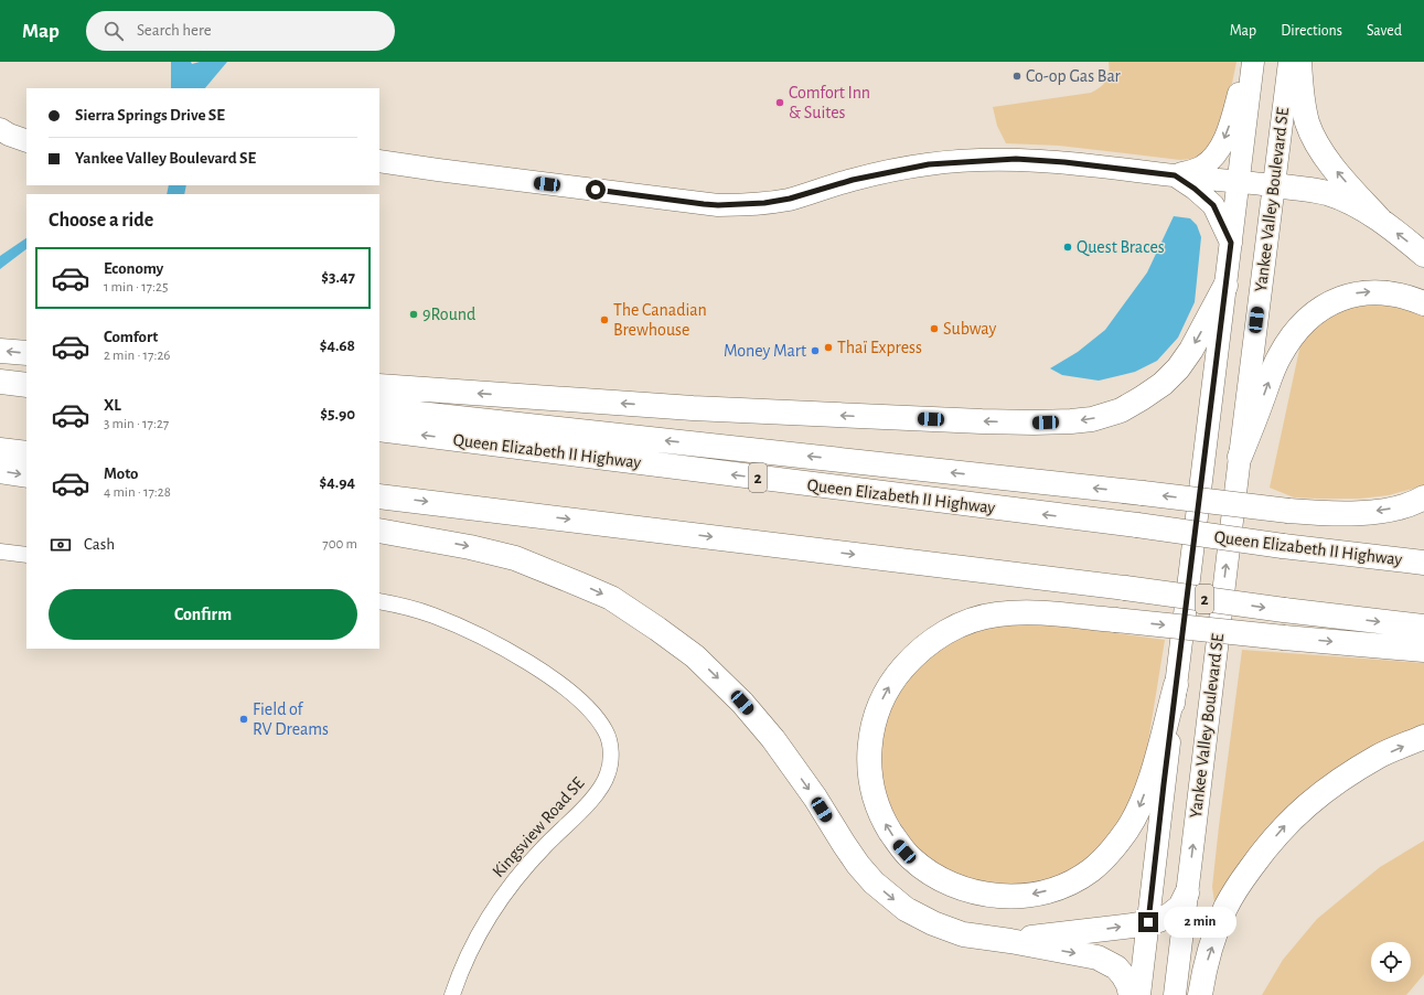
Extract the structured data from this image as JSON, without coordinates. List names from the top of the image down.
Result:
{
  "streets": {
    "highway": ["Queen Elizabeth II Highway", "2"],
    "main road": ["Yankee Valley Boulevard SE"],
    "street": ["Kingsview Road SE"]
  },
  "places": [
    "Co-op Gas Bar",
    "Comfort Inn & Suites",
    "Quest Braces",
    "9Round",
    "The Canadian Brewhouse",
    "Subway",
    "Thaï Express",
    "Money Mart",
    "Field of RV Dreams"
  ],
  "page": {
    "header": "Map",
    "search": "Search here",
    "nav": ["Map", "Directions", "Saved"],
    "banner": ["Sierra Springs Drive SE", "Yankee Valley Boulevard SE"],
    "heading": "Choose a ride",
    "list": [
      {
        "name": "Economy",
        "note": "1 min · 17:25",
        "value": "$3.47"
      },
      {
        "name": "Comfort",
        "note": "2 min · 17:26",
        "value": "$4.68"
      },
      {
        "name": "XL",
        "note": "3 min · 17:27",
        "value": "$5.90"
      },
      {
        "name": "Moto",
        "note": "4 min · 17:28",
        "value": "$4.94"
      }
    ],
    "pay": ["Cash", "700 m"],
    "buttons": "Confirm",
    "bubble": "2 min"
  }
}
